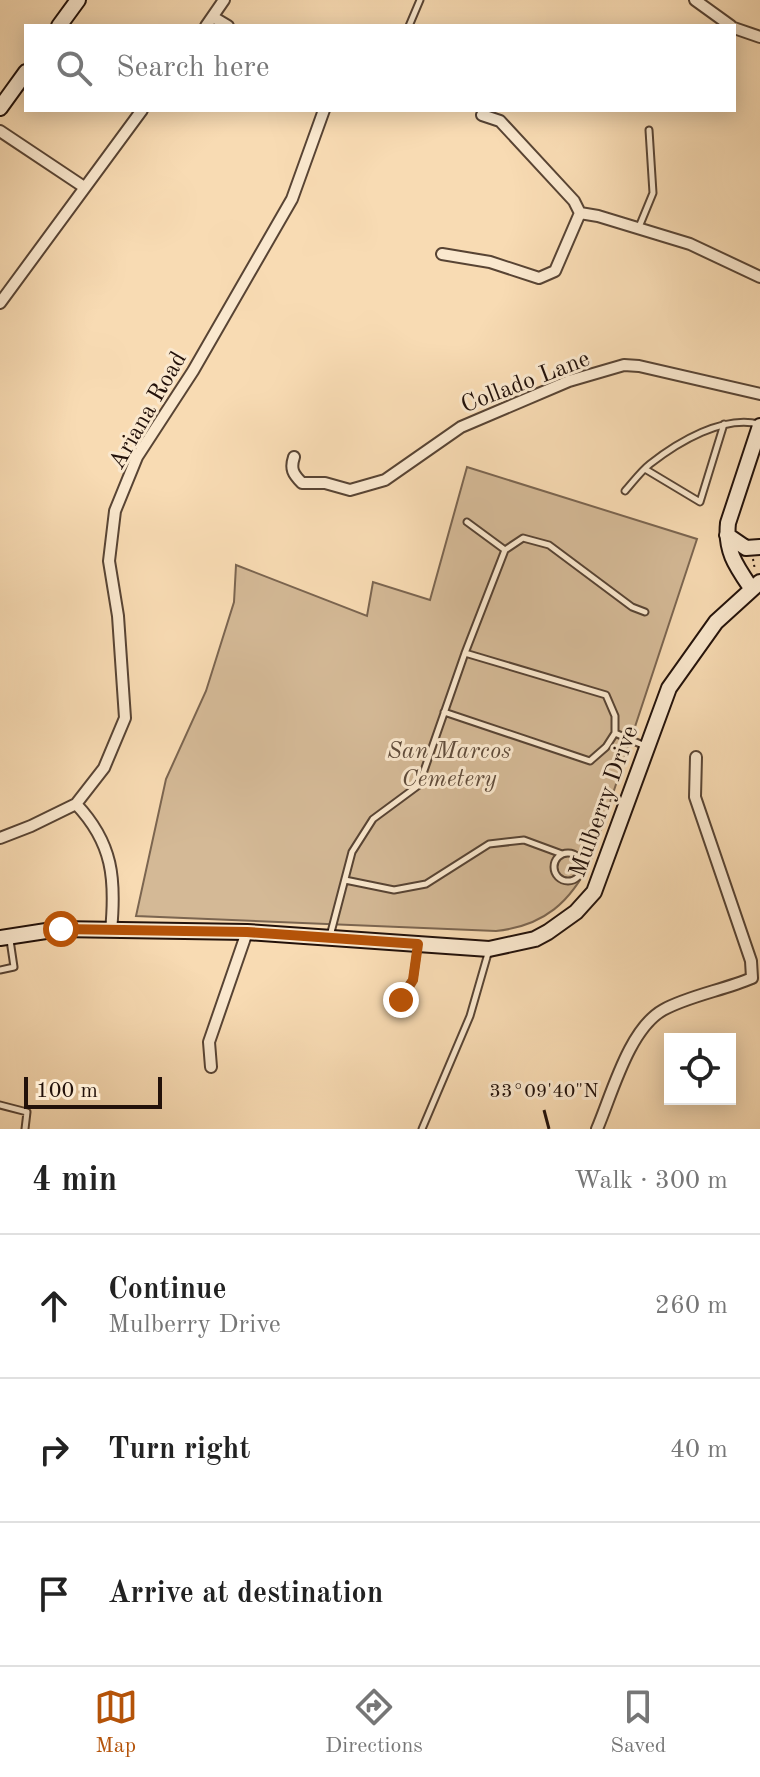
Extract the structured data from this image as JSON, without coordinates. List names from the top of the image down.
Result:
{
  "streets": {
    "main road": ["Mulberry Drive"],
    "street": ["Collado Lane", "Ariana Road"]
  },
  "parks": ["San Marcos Cemetery"],
  "scale_bar": "100 m",
  "page": {
    "search": "Search here",
    "scale": "100 m",
    "heading": ["4 min", "Walk · 300 m"],
    "list": [
      ["Continue", "Mulberry Drive", "260 m"],
      ["Turn right", "40 m"],
      "Arrive at destination"
    ],
    "nav": ["Map", "Directions", "Saved"]
  },
  "coordinates": ["33°09'40\"N"]
}
